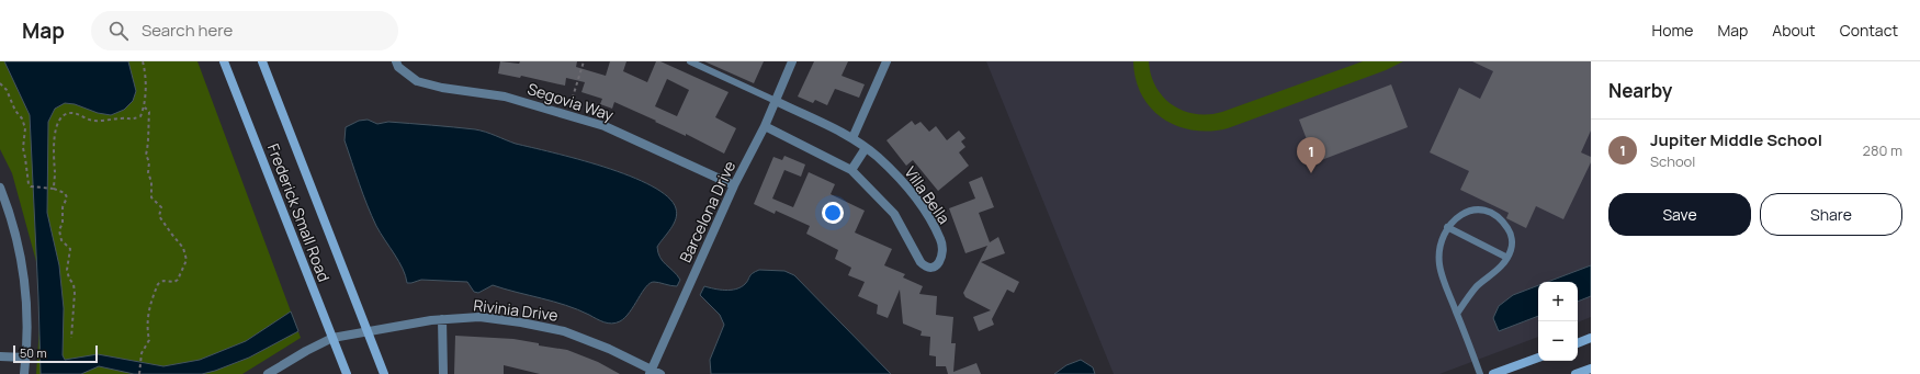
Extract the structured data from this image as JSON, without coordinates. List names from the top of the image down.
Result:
{
  "streets": {
    "street": [
      "Segovia Way",
      "Villa Bella",
      "Barcelona Drive",
      "Frederick Small Road",
      "Rivinia Drive"
    ]
  },
  "crossings": [
    ["Segovia Way", "Barcelona Drive"],
    ["Villa Bella", "Barcelona Drive"],
    ["Barcelona Drive", "Rivinia Drive"],
    ["Frederick Small Road", "Rivinia Drive"]
  ],
  "scale_bar": "50 m",
  "page": {
    "header": "Map",
    "search": "Search here",
    "nav": [
      "Home",
      "Map",
      "About",
      "Contact"
    ],
    "heading": "Nearby",
    "list": [
      {
        "mark": "1",
        "name": "Jupiter Middle School",
        "note": "School",
        "value": "280 m"
      }
    ],
    "pins": "1",
    "buttons": ["Save", "Share"],
    "map_buttons": ["+", "−"],
    "scale": "50 m"
  }
}
